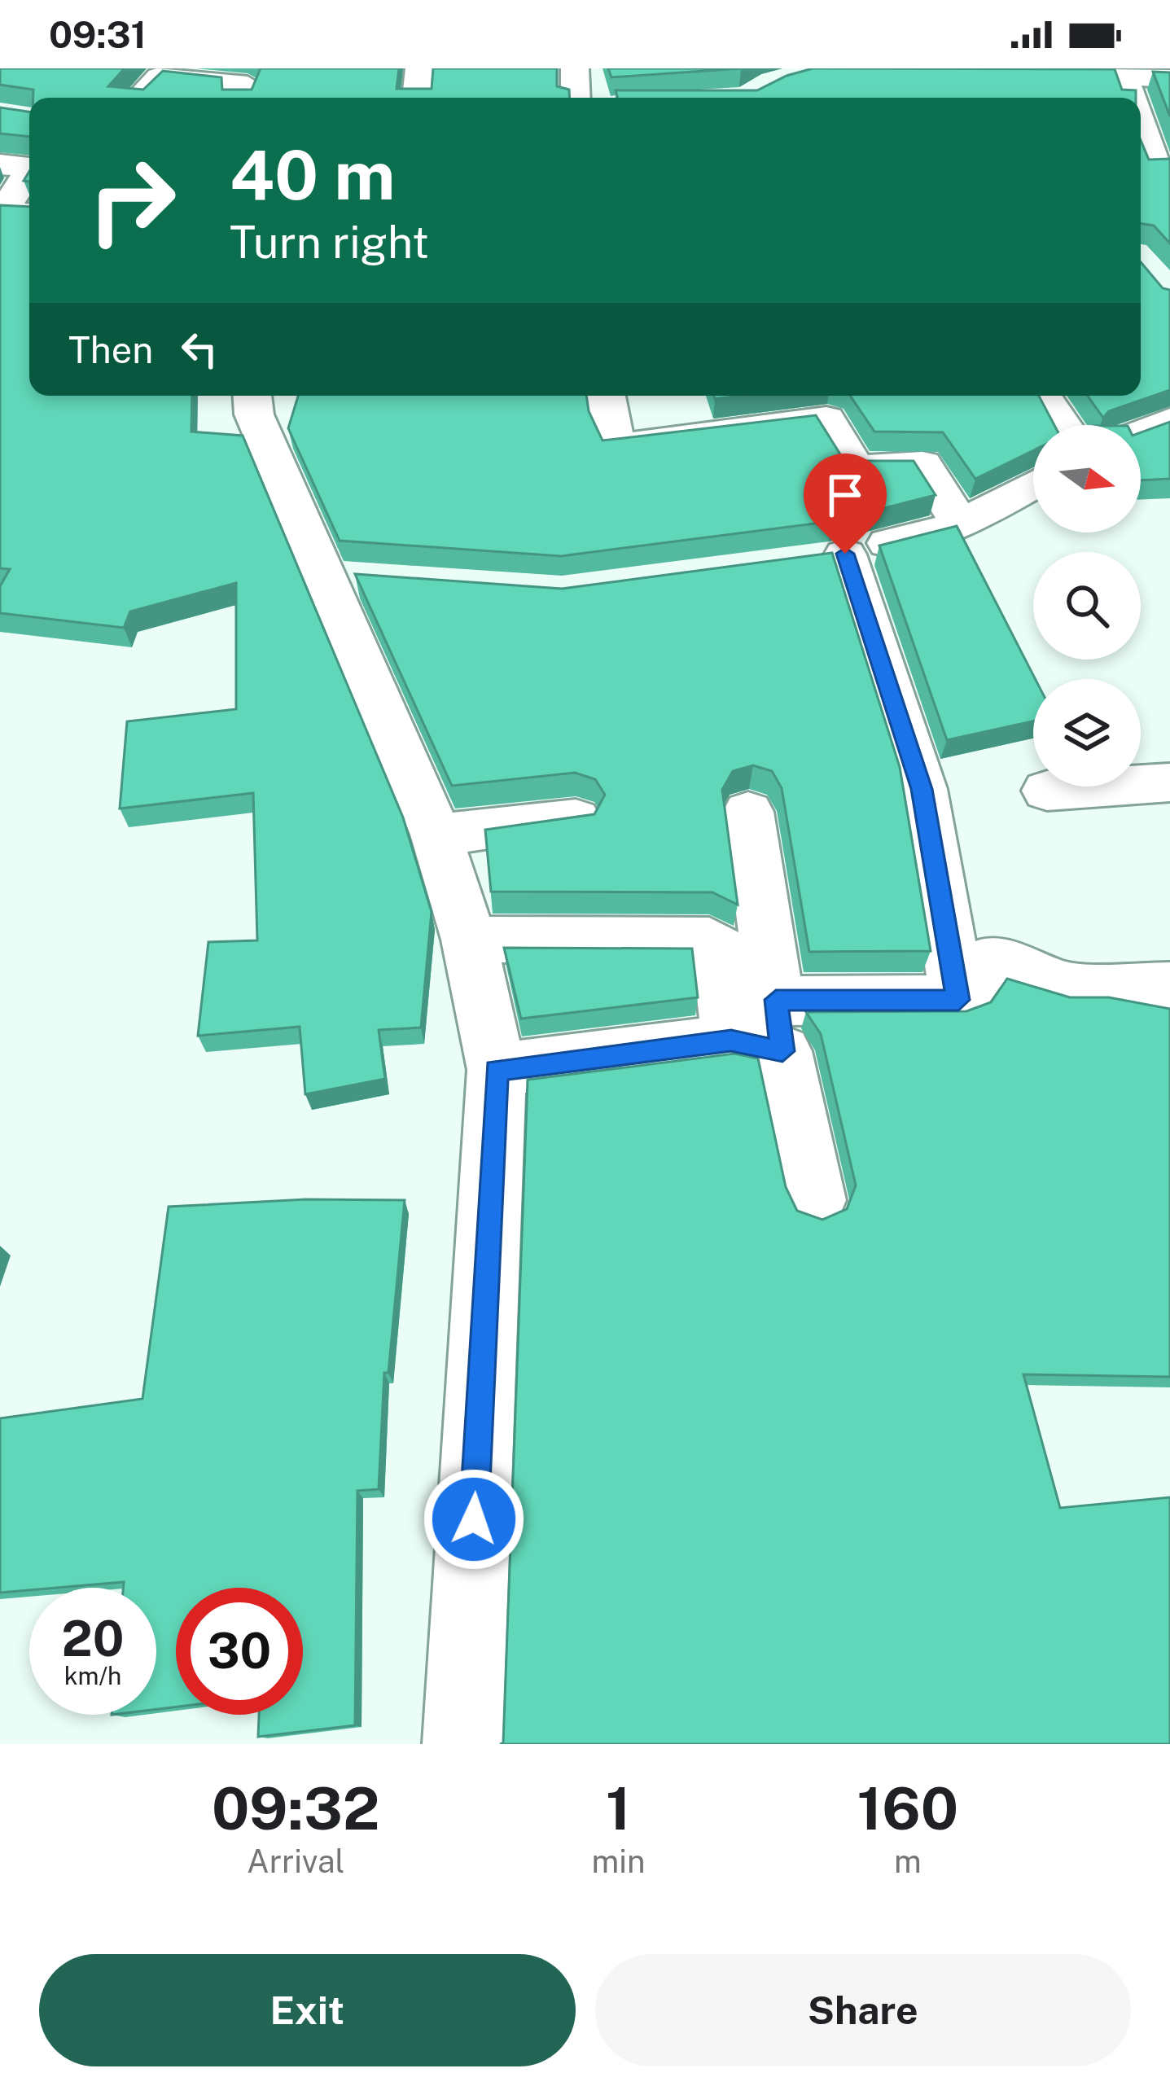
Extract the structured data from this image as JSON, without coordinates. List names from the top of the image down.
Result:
{
  "north": "right",
  "page": {
    "status": "09:31",
    "turn": ["40 m", "Turn right"],
    "then": "Then",
    "speed": "20 km/h",
    "limit": "30",
    "eta": [
      "09:32",
      "Arrival",
      "1",
      "min",
      "160",
      "m"
    ],
    "buttons": ["Exit", "Share"]
  }
}
